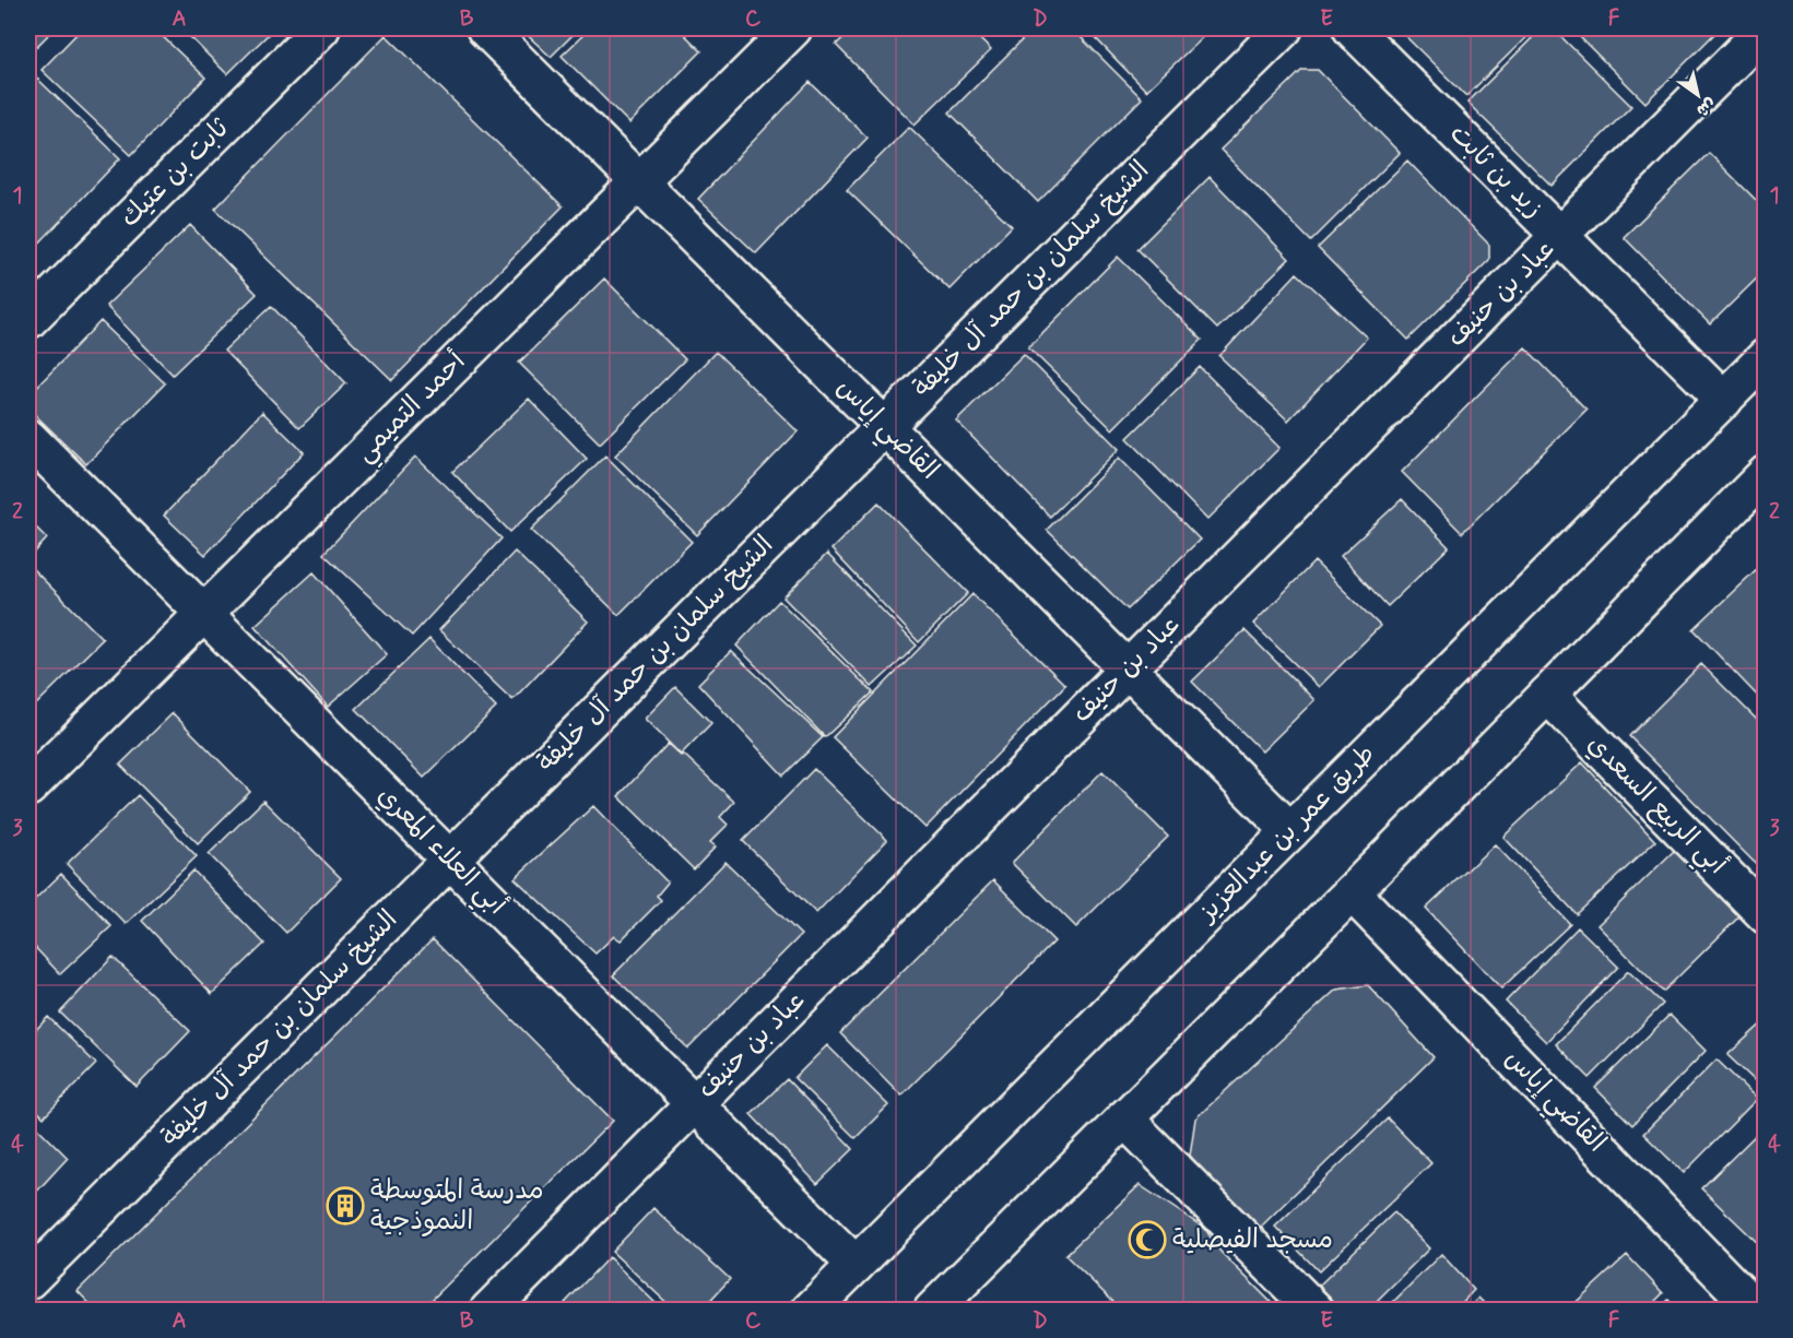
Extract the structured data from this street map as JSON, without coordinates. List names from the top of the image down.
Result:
{
  "streets": {
    "street": [
      "زيد بن ثابت",
      "ثابت بن عتيك",
      "الشيخ سلمان بن حمد آل خليفة",
      "عباد بن حنيف",
      "أحمد التميمي",
      "القاضي إياس",
      "أبي الربيع السعدي",
      "طريق عمر بن عبدالعزيز",
      "أبي العلاء المعري"
    ]
  },
  "crossings": [
    ["زيد بن ثابت", "عباد بن حنيف"],
    ["زيد بن ثابت", "طريق عمر بن عبدالعزيز"],
    ["الشيخ سلمان بن حمد آل خليفة", "القاضي إياس"],
    ["الشيخ سلمان بن حمد آل خليفة", "أبي العلاء المعري"],
    ["عباد بن حنيف", "القاضي إياس"],
    ["عباد بن حنيف", "أبي العلاء المعري"],
    ["أحمد التميمي", "القاضي إياس"],
    ["أحمد التميمي", "أبي العلاء المعري"],
    ["القاضي إياس", "طريق عمر بن عبدالعزيز"],
    ["طريق عمر بن عبدالعزيز", "أبي العلاء المعري"]
  ],
  "places": {
    "building": ["مدرسة المتوسطة النموذجية"],
    "mosque": ["مسجد الفيصلية"]
  },
  "north": "bottom right",
  "grid": {
    "columns": [
      "A",
      "B",
      "C",
      "D",
      "E",
      "F"
    ],
    "rows": [
      "1",
      "2",
      "3",
      "4"
    ]
  }
}
